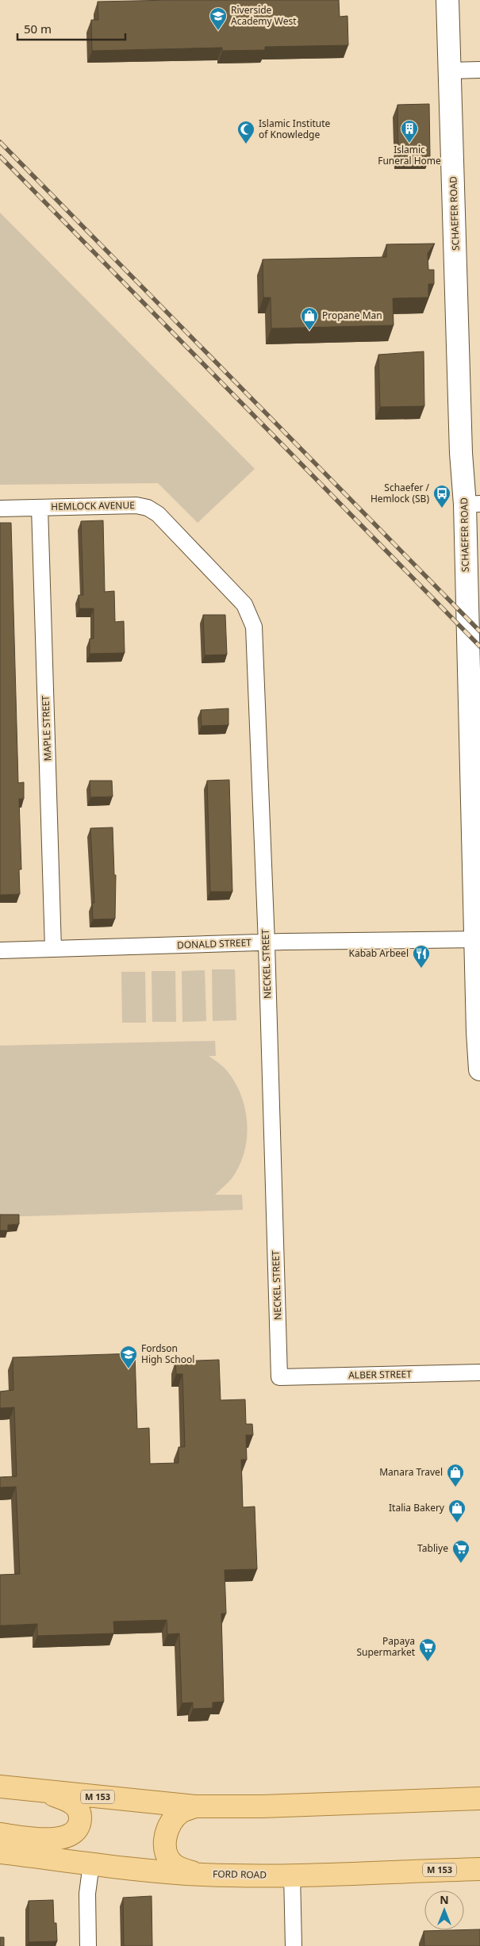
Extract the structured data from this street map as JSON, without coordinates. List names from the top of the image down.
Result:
{
  "streets": {
    "main road": ["SCHAEFER ROAD", "M 153", "FORD ROAD"],
    "street": [
      "HEMLOCK AVENUE",
      "MAPLE STREET",
      "DONALD STREET",
      "NECKEL STREET",
      "ALBER STREET"
    ]
  },
  "crossings": [
    ["SCHAEFER ROAD", "DONALD STREET"],
    ["HEMLOCK AVENUE", "MAPLE STREET"],
    ["HEMLOCK AVENUE", "NECKEL STREET"],
    ["MAPLE STREET", "DONALD STREET"],
    ["DONALD STREET", "NECKEL STREET"],
    ["NECKEL STREET", "ALBER STREET"]
  ],
  "places": {
    "school or university": ["Riverside Academy West", "Fordson High School"],
    "building": ["Islamic Funeral Home"],
    "mosque": ["Islamic Institute of Knowledge"],
    "shop": ["Propane Man", "Manara Travel", "Italia Bakery"],
    "bus stop": ["Schaefer / Hemlock (SB)"],
    "restaurant": ["Kabab Arbeel"],
    "supermarket": ["Tabliye", "Papaya Supermarket"]
  },
  "scale_bar": "50 m",
  "north": "top"
}
